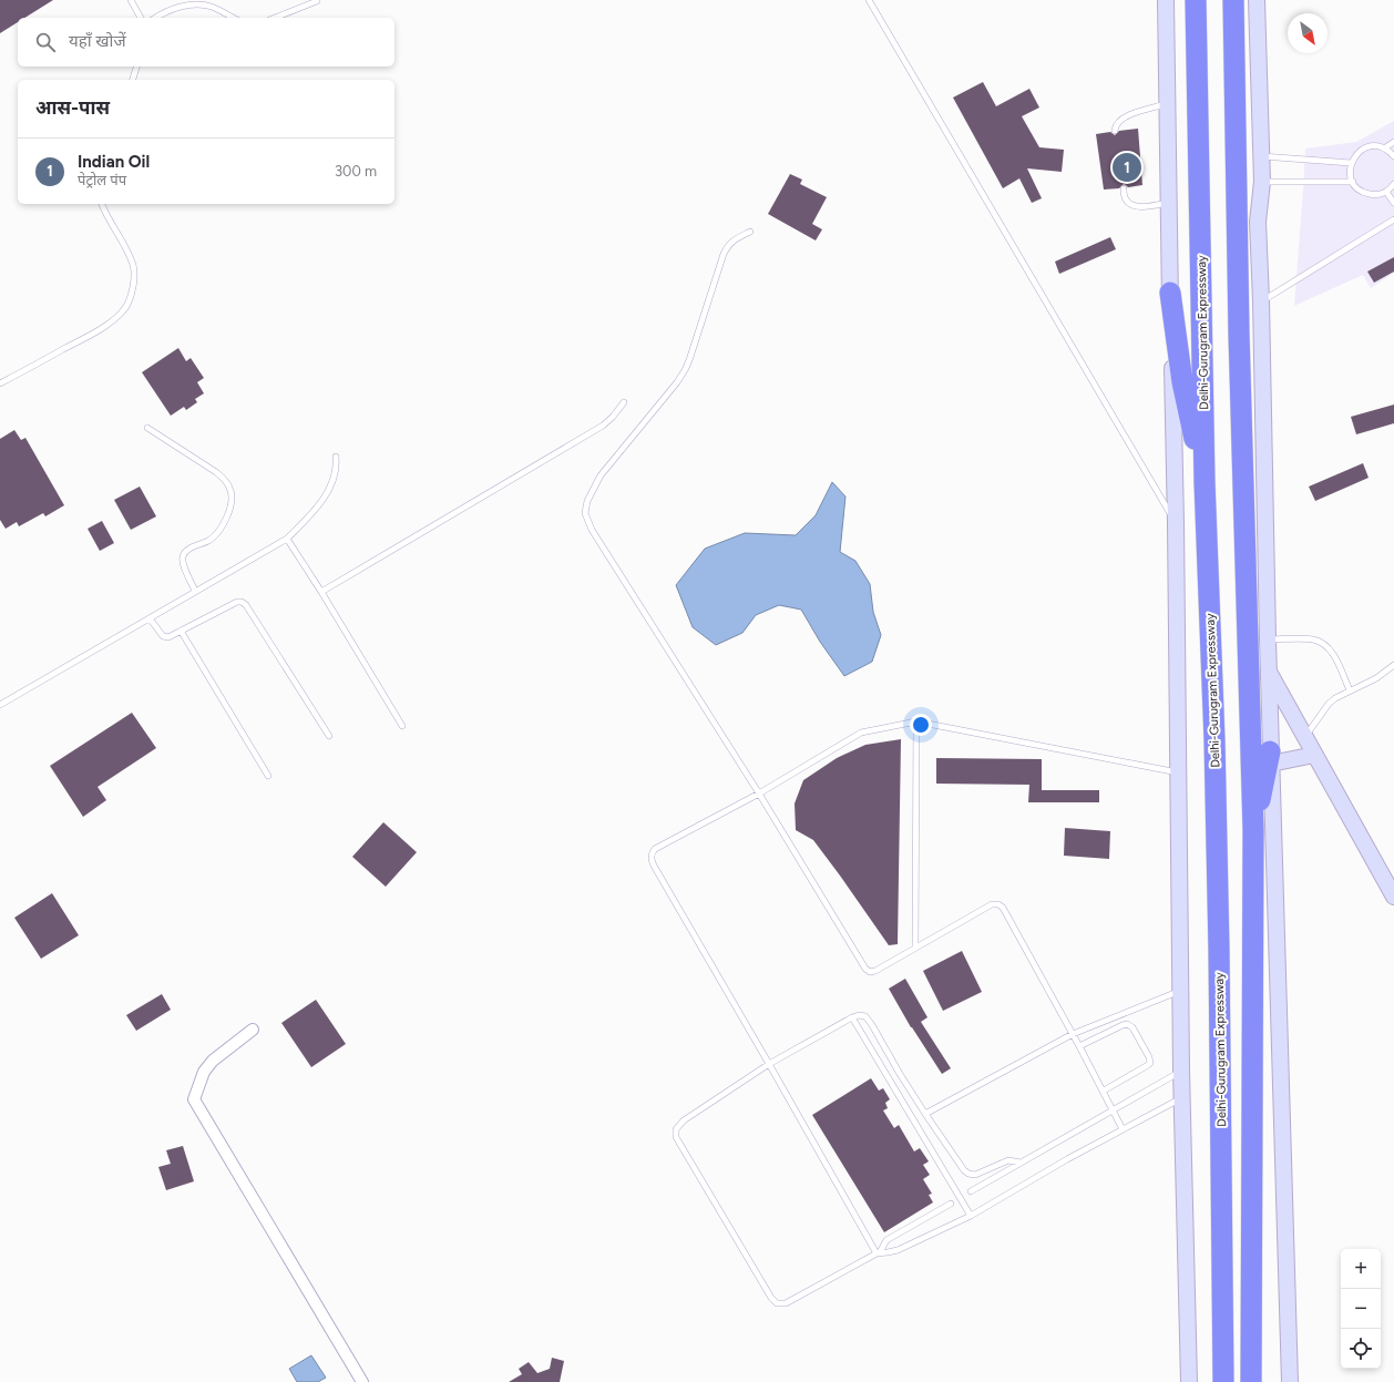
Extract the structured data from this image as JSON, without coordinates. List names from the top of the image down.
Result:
{
  "streets": {
    "highway": ["Delhi-Gurugram Expressway"]
  },
  "north": "bottom right",
  "page": {
    "search": "यहाँ खोजें",
    "heading": "आस-पास",
    "list": [
      {
        "mark": "1",
        "name": "Indian Oil",
        "note": "पेट्रोल पंप",
        "value": "300 m"
      }
    ],
    "pins": "1",
    "map_buttons": ["+", "−"]
  }
}
